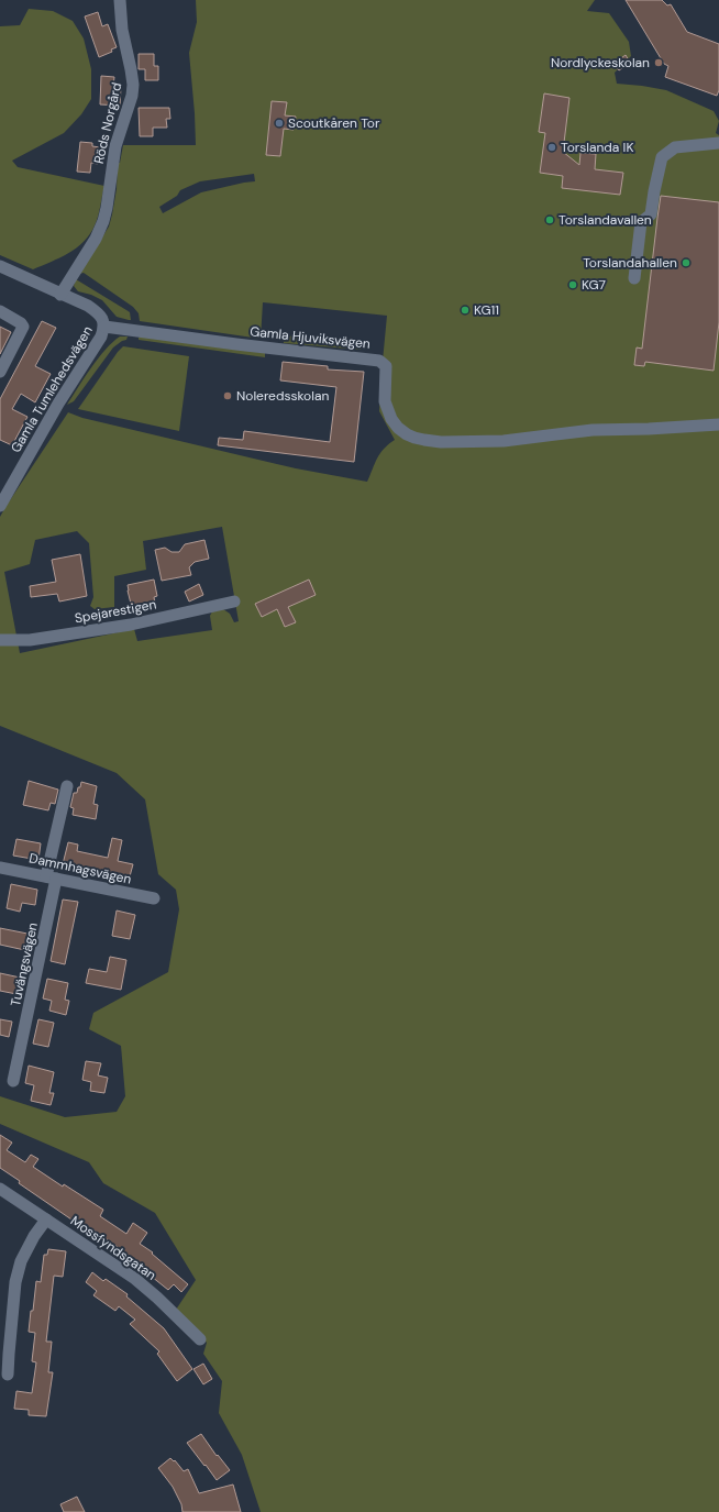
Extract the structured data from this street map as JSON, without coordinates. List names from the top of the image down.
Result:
{
  "streets": {
    "street": [
      "Röds Norgård",
      "Gamla Hjuviksvägen",
      "Gamla Tumlehedsvägen",
      "Spejarestigen",
      "Dammhagsvägen",
      "Tuvängsvägen",
      "Mossfyndsgatan"
    ]
  },
  "crossings": [
    ["Röds Norgård", "Gamla Tumlehedsvägen"],
    ["Gamla Hjuviksvägen", "Gamla Tumlehedsvägen"],
    ["Dammhagsvägen", "Tuvängsvägen"]
  ],
  "places": [
    "Nordlyckeskolan",
    "Scoutkåren Tor",
    "Torslanda IK",
    "Torslandavallen",
    "Torslandahallen",
    "KG7",
    "KG11",
    "Noleredsskolan"
  ]
}
